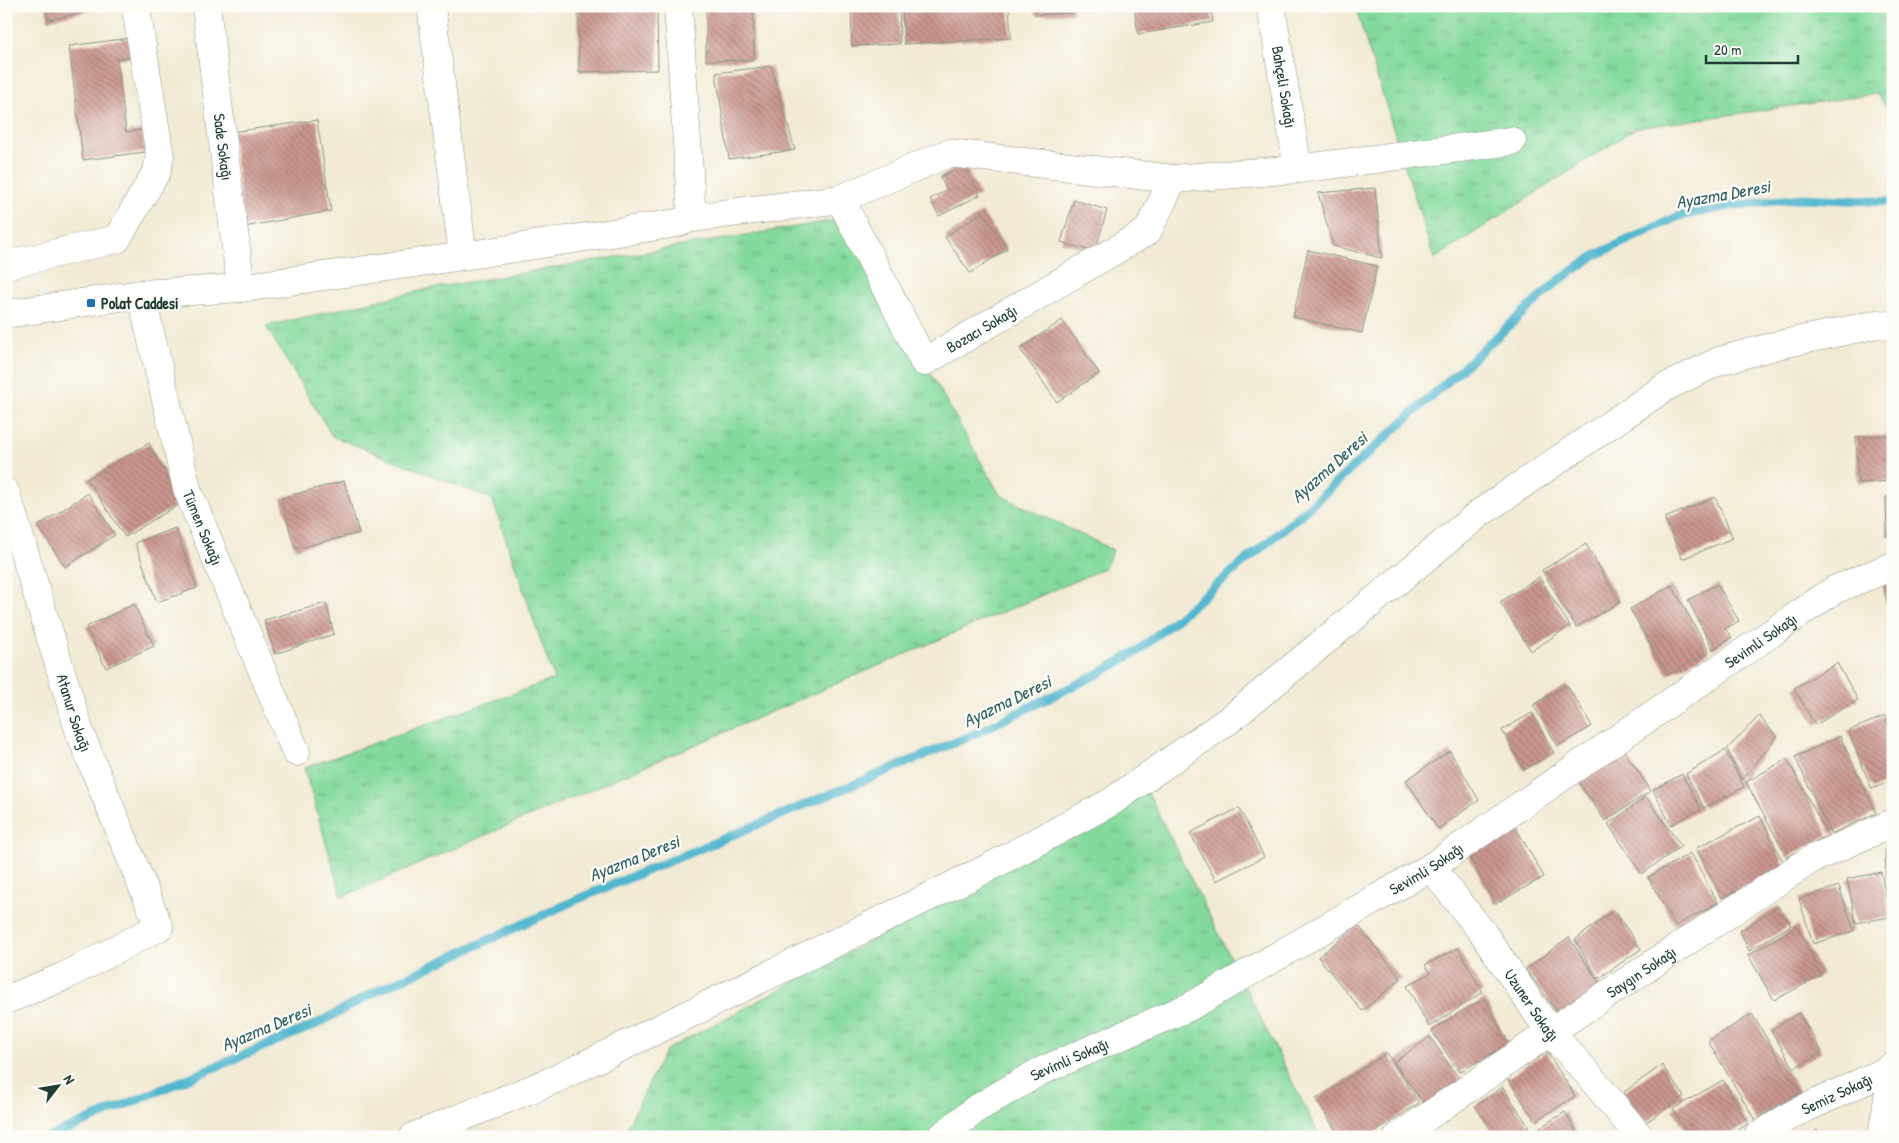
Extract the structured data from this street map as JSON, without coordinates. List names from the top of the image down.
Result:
{
  "streets": {
    "street": [
      "Bahçeli Sokağı",
      "Sade Sokağı",
      "Bozacı Sokağı",
      "Tümen Sokağı",
      "Sevimli Sokağı",
      "Atanur Sokağı",
      "Saygın Sokağı",
      "Uzuner Sokağı",
      "Semiz Sokağı"
    ]
  },
  "crossings": [
    ["Sevimli Sokağı", "Uzuner Sokağı"],
    ["Saygın Sokağı", "Uzuner Sokağı"]
  ],
  "water": ["Ayazma Deresi"],
  "places": {
    "transit": ["Polat Caddesi"]
  },
  "scale_bar": "20 m",
  "north": "top right"
}
